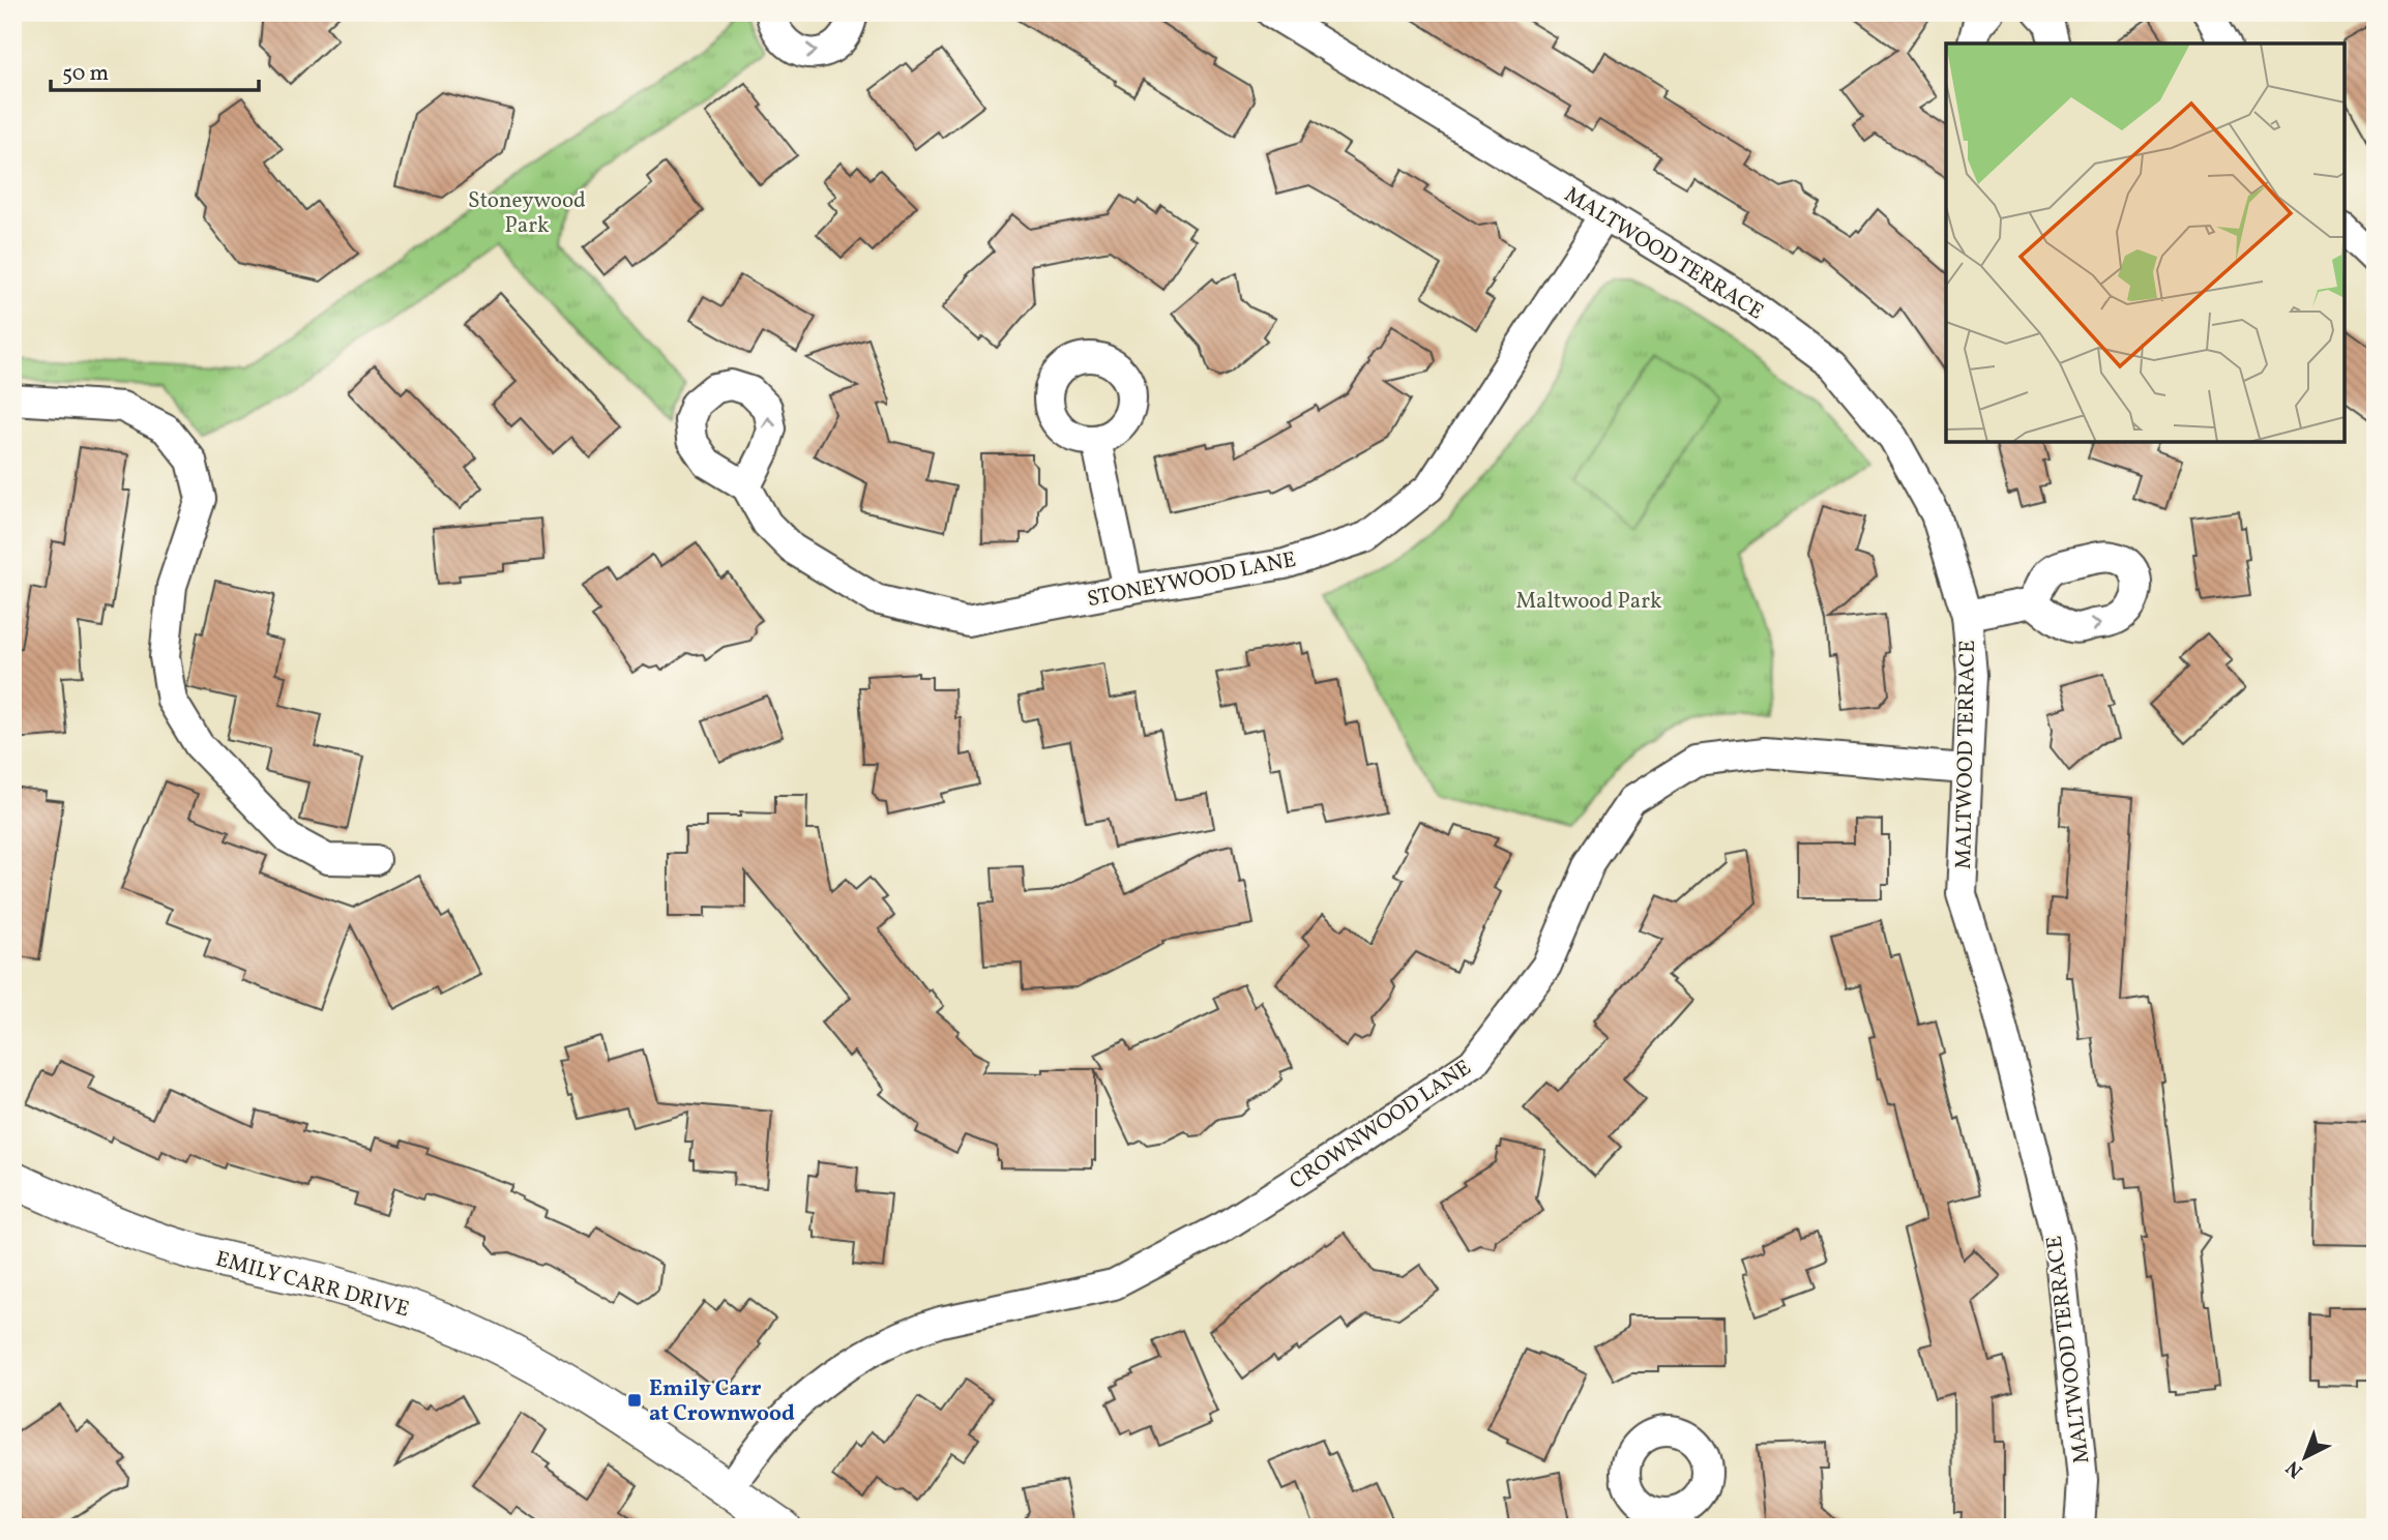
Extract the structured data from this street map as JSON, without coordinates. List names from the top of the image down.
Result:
{
  "streets": {
    "street": [
      "MALTWOOD TERRACE",
      "STONEYWOOD LANE",
      "CROWNWOOD LANE",
      "EMILY CARR DRIVE"
    ]
  },
  "crossings": [
    ["MALTWOOD TERRACE", "STONEYWOOD LANE"],
    ["MALTWOOD TERRACE", "CROWNWOOD LANE"],
    ["CROWNWOOD LANE", "EMILY CARR DRIVE"]
  ],
  "parks": ["Stoneywood Park", "Maltwood Park"],
  "places": {
    "transit": ["Emily Carr at Crownwood"]
  },
  "scale_bar": "50 m",
  "north": "bottom left"
}
